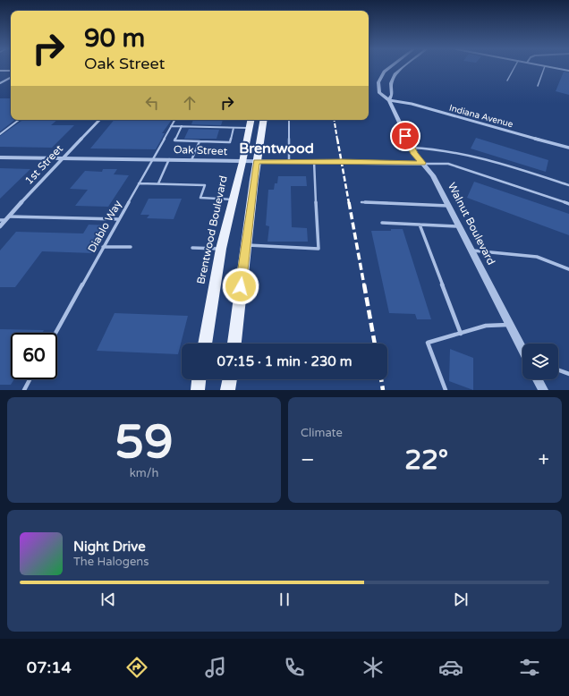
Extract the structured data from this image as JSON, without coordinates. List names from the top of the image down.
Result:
{
  "streets": {
    "main road": ["Brentwood Boulevard"],
    "street": [
      "Indiana Avenue",
      "Oak Street",
      "1st Street",
      "Walnut Boulevard"
    ],
    "lane": ["Diablo Way"]
  },
  "crossings": [
    ["Indiana Avenue", "Walnut Boulevard"],
    ["Oak Street", "1st Street"],
    ["Oak Street", "Walnut Boulevard"],
    ["Oak Street", "Diablo Way"],
    ["Oak Street", "Brentwood Boulevard"]
  ],
  "districts": ["Brentwood"],
  "page": {
    "turn": ["90 m", "Oak Street"],
    "limit": "60",
    "trip": "07:15 · 1 min · 230 m",
    "tile": [
      ["59", "km/h"],
      "Climate"
    ],
    "heat": ["−", "22°", "+"],
    "song": ["Night Drive", "The Halogens"],
    "tabs": "07:14"
  }
}
